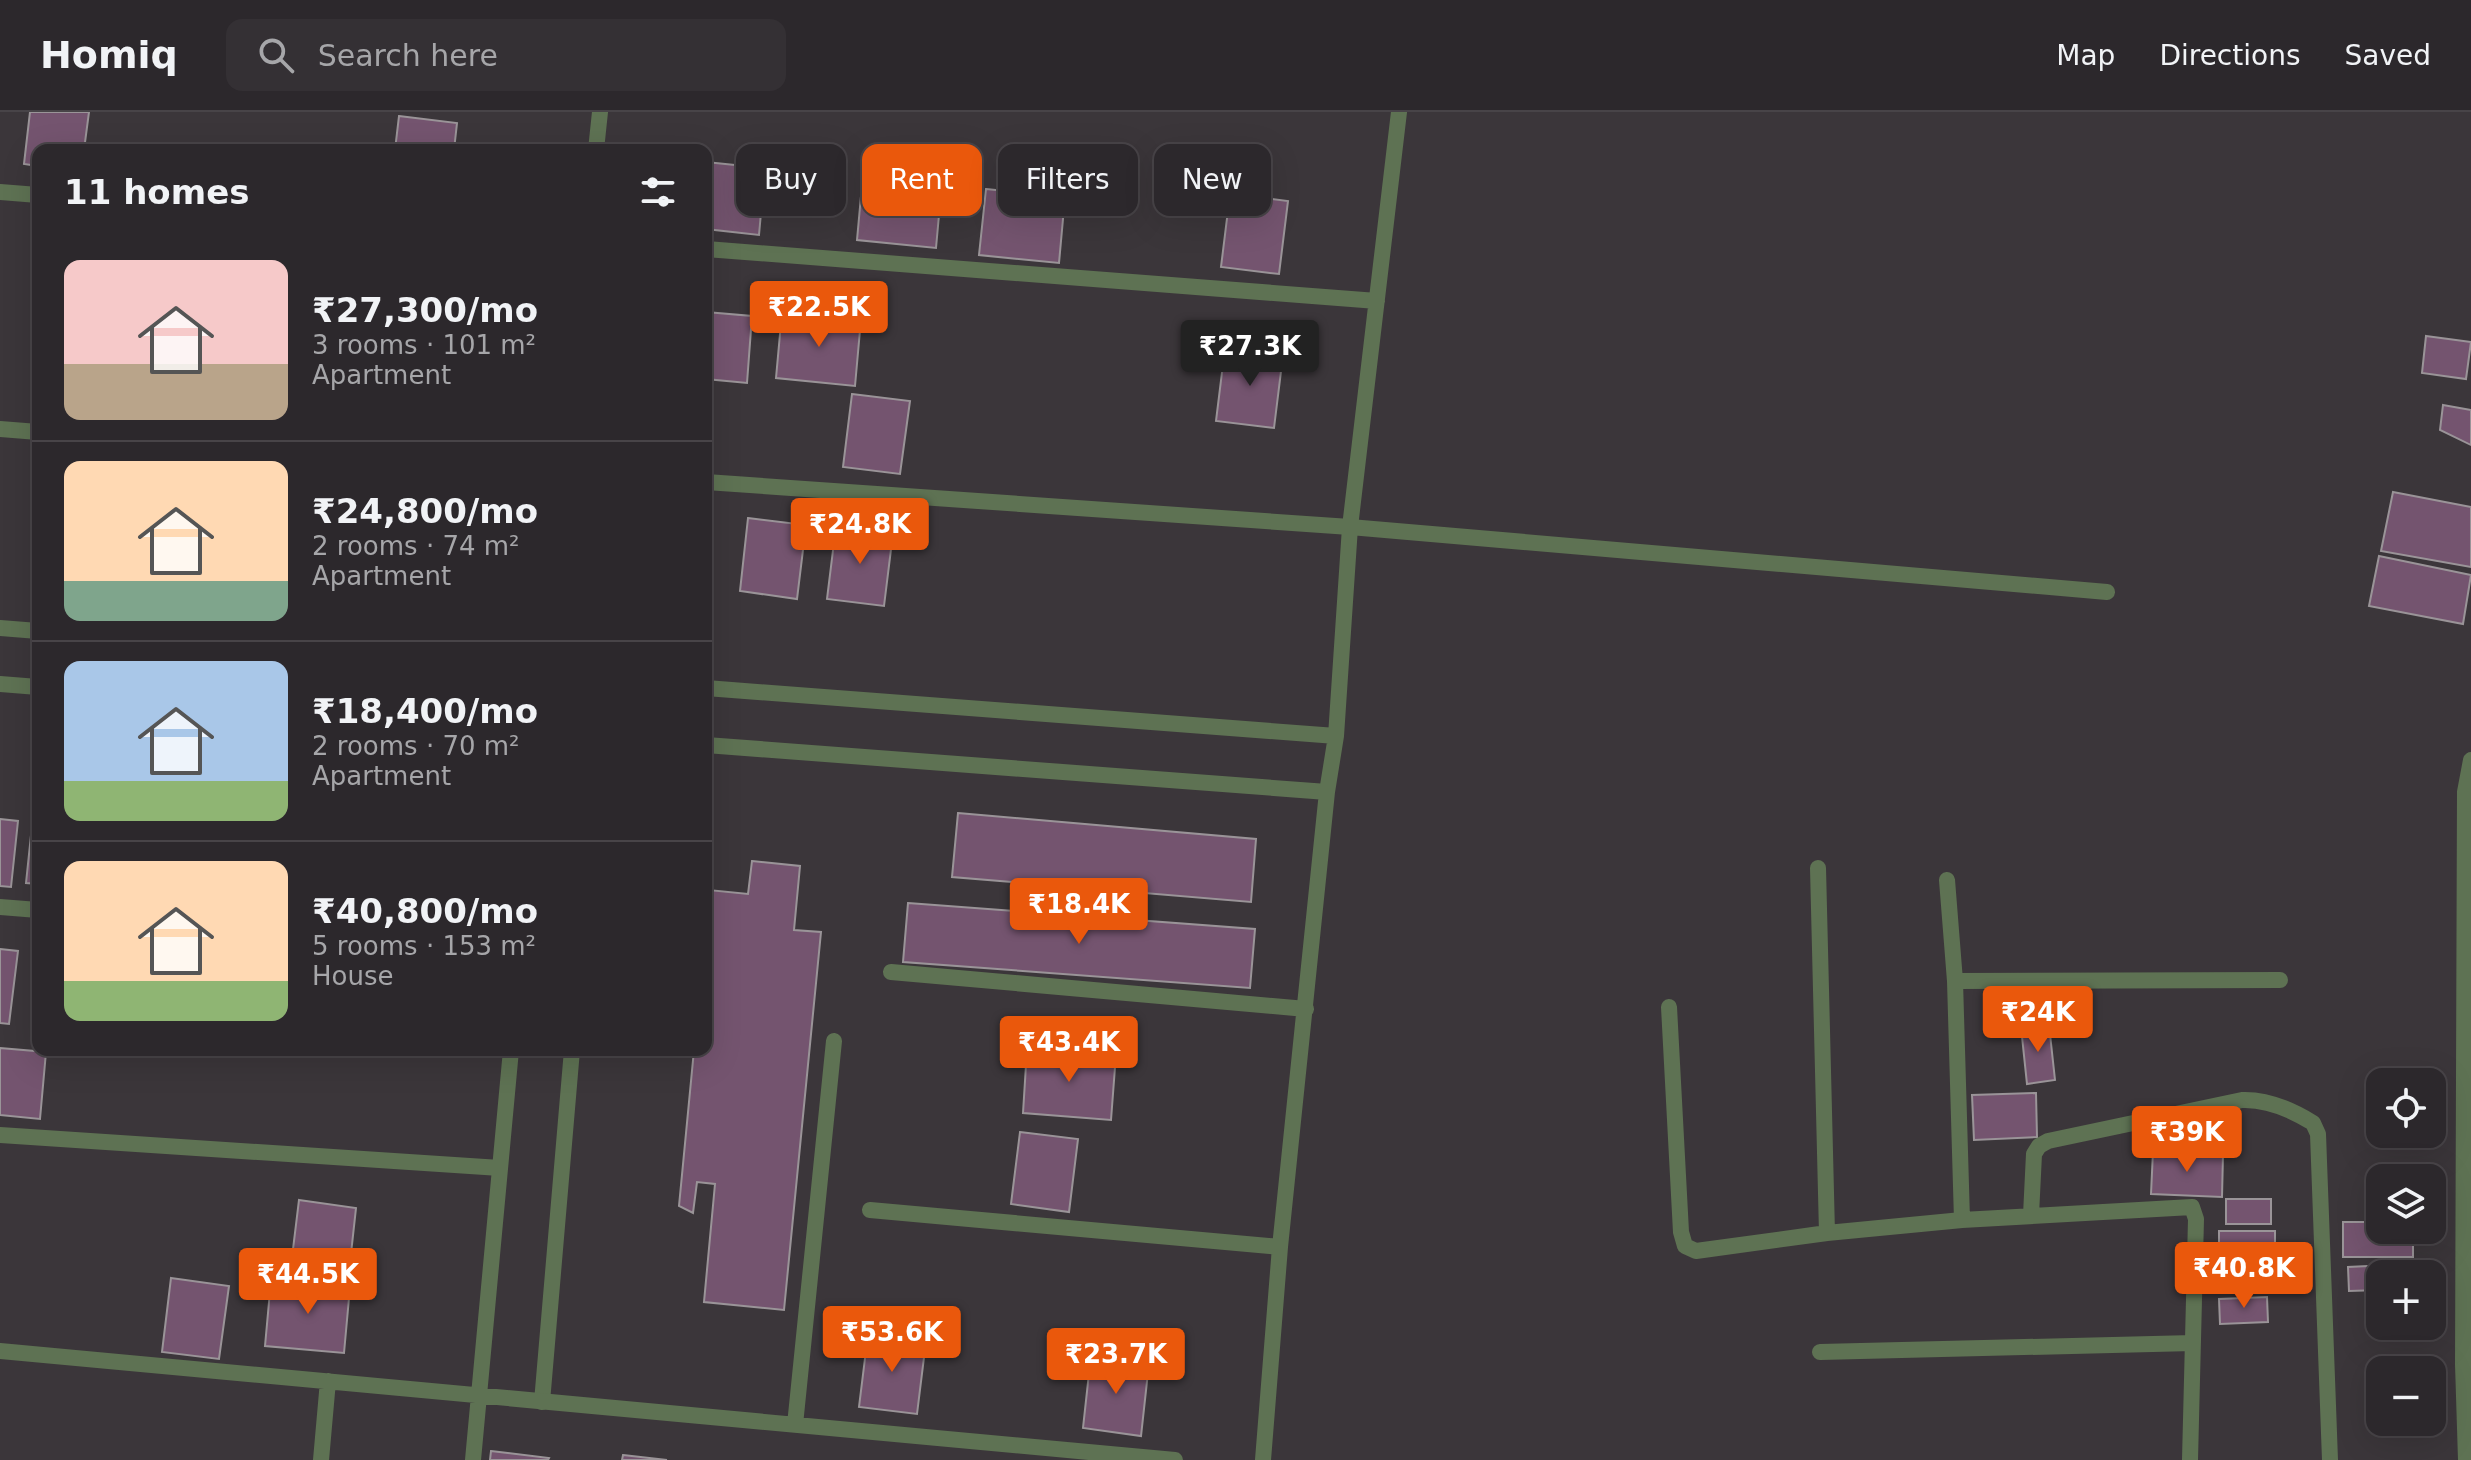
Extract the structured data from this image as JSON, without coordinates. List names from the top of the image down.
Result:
{
  "page": {
    "header": "Homiq",
    "search": "Search here",
    "nav": ["Map", "Directions", "Saved"],
    "chip": [
      "Buy",
      "Rent",
      "Filters",
      "New"
    ],
    "heading": "11 homes",
    "list": [
      {
        "name": "₹27,300/mo",
        "note": "3 rooms · 101 m² · Apartment"
      },
      {
        "name": "₹24,800/mo",
        "note": "2 rooms · 74 m² · Apartment"
      },
      {
        "name": "₹18,400/mo",
        "note": "2 rooms · 70 m² · Apartment"
      },
      {
        "name": "₹40,800/mo",
        "note": "5 rooms · 153 m² · House"
      }
    ],
    "price": [
      "₹22.5K",
      "₹27.3K",
      "₹24.8K",
      "₹18.4K",
      "₹24K",
      "₹43.4K",
      "₹39K",
      "₹40.8K",
      "₹44.5K",
      "₹53.6K",
      "₹23.7K"
    ],
    "map_buttons": ["+", "−"]
  }
}
